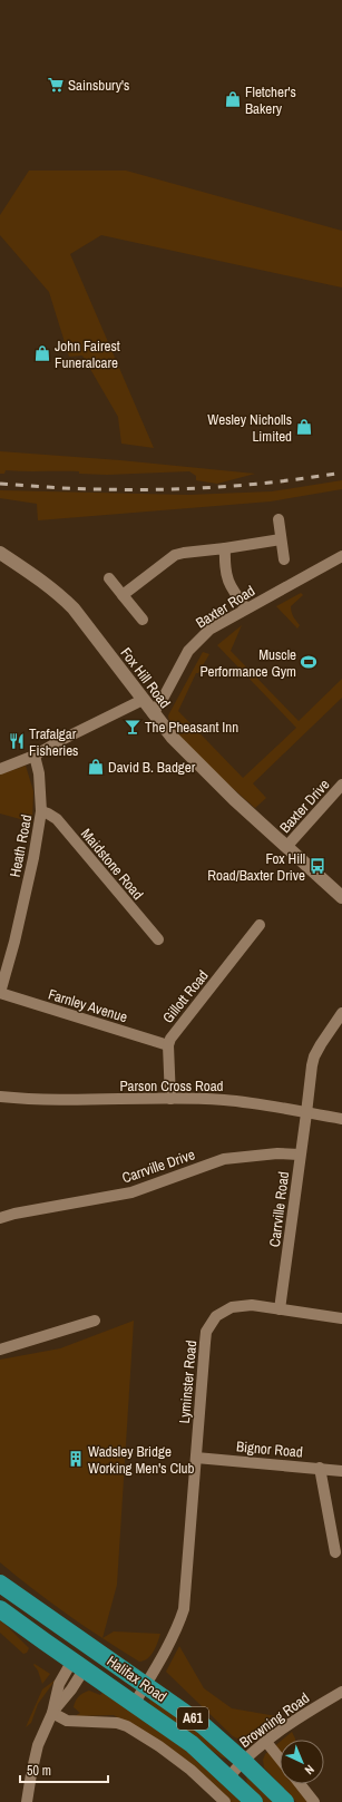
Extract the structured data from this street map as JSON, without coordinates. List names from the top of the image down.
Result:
{
  "streets": {
    "highway": ["Halifax Road", "A61"],
    "street": [
      "Baxter Road",
      "Fox Hill Road",
      "Baxter Drive",
      "Heath Road",
      "Maidstone Road",
      "Gillott Road",
      "Farnley Avenue",
      "Parson Cross Road",
      "Carrville Drive",
      "Carrville Road",
      "Lyminster Road",
      "Bignor Road",
      "Browning Road"
    ]
  },
  "crossings": [
    ["Baxter Road", "Fox Hill Road"],
    ["Fox Hill Road", "Baxter Drive"],
    ["Heath Road", "Maidstone Road"],
    ["Heath Road", "Farnley Avenue"],
    ["Gillott Road", "Farnley Avenue"],
    ["Gillott Road", "Parson Cross Road"],
    ["Parson Cross Road", "Carrville Road"],
    ["Carrville Drive", "Carrville Road"],
    ["Carrville Road", "Lyminster Road"],
    ["Lyminster Road", "Bignor Road"],
    ["Lyminster Road", "Halifax Road"],
    ["Halifax Road", "Browning Road"]
  ],
  "places": {
    "supermarket": ["Sainsbury's"],
    "shop": [
      "Fletcher's Bakery",
      "John Fairest Funeralcare",
      "Wesley Nicholls Limited",
      "David B. Badger"
    ],
    "sports": ["Muscle Performance Gym"],
    "bar": ["The Pheasant Inn"],
    "restaurant": ["Trafalgar Fisheries"],
    "bus stop": ["Fox Hill Road/Baxter Drive"],
    "building": ["Wadsley Bridge Working Men's Club"]
  },
  "scale_bar": "50 m",
  "north": "bottom right"
}
